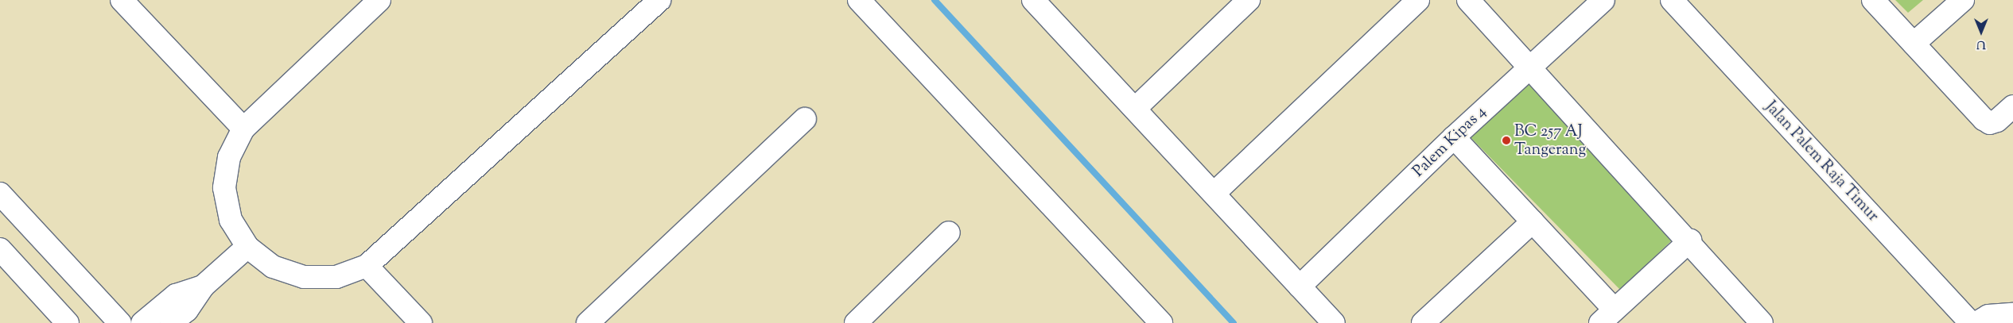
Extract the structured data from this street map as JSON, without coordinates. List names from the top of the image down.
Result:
{
  "streets": {
    "street": ["Palem Kipas 4", "Jalan Palem Raja Timur"]
  },
  "places": ["BC 257 AJ Tangerang"],
  "north": "bottom"
}
